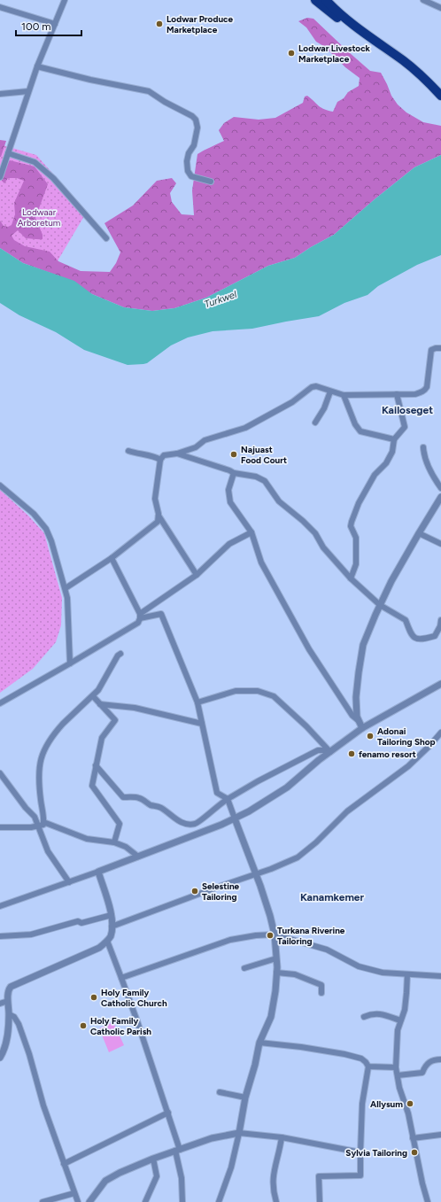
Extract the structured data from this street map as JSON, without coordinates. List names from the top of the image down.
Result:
{
  "districts": ["Kailoseget", "Kanamkemer"],
  "water": ["Turkwel"],
  "parks": ["Lodwaar Arboretum"],
  "places": [
    "Lodwar Produce Marketplace",
    "Lodwar Livestock Marketplace",
    "Najuast Food Court",
    "Adonai Tailoring Shop",
    "fenamo resort",
    "Selestine Tailoring",
    "Turkana Riverine Tailoring",
    "Holy Family Catholic Church",
    "Holy Family Catholic Parish",
    "Allysum",
    "Sylvia Tailoring"
  ],
  "scale_bar": "100 m"
}
